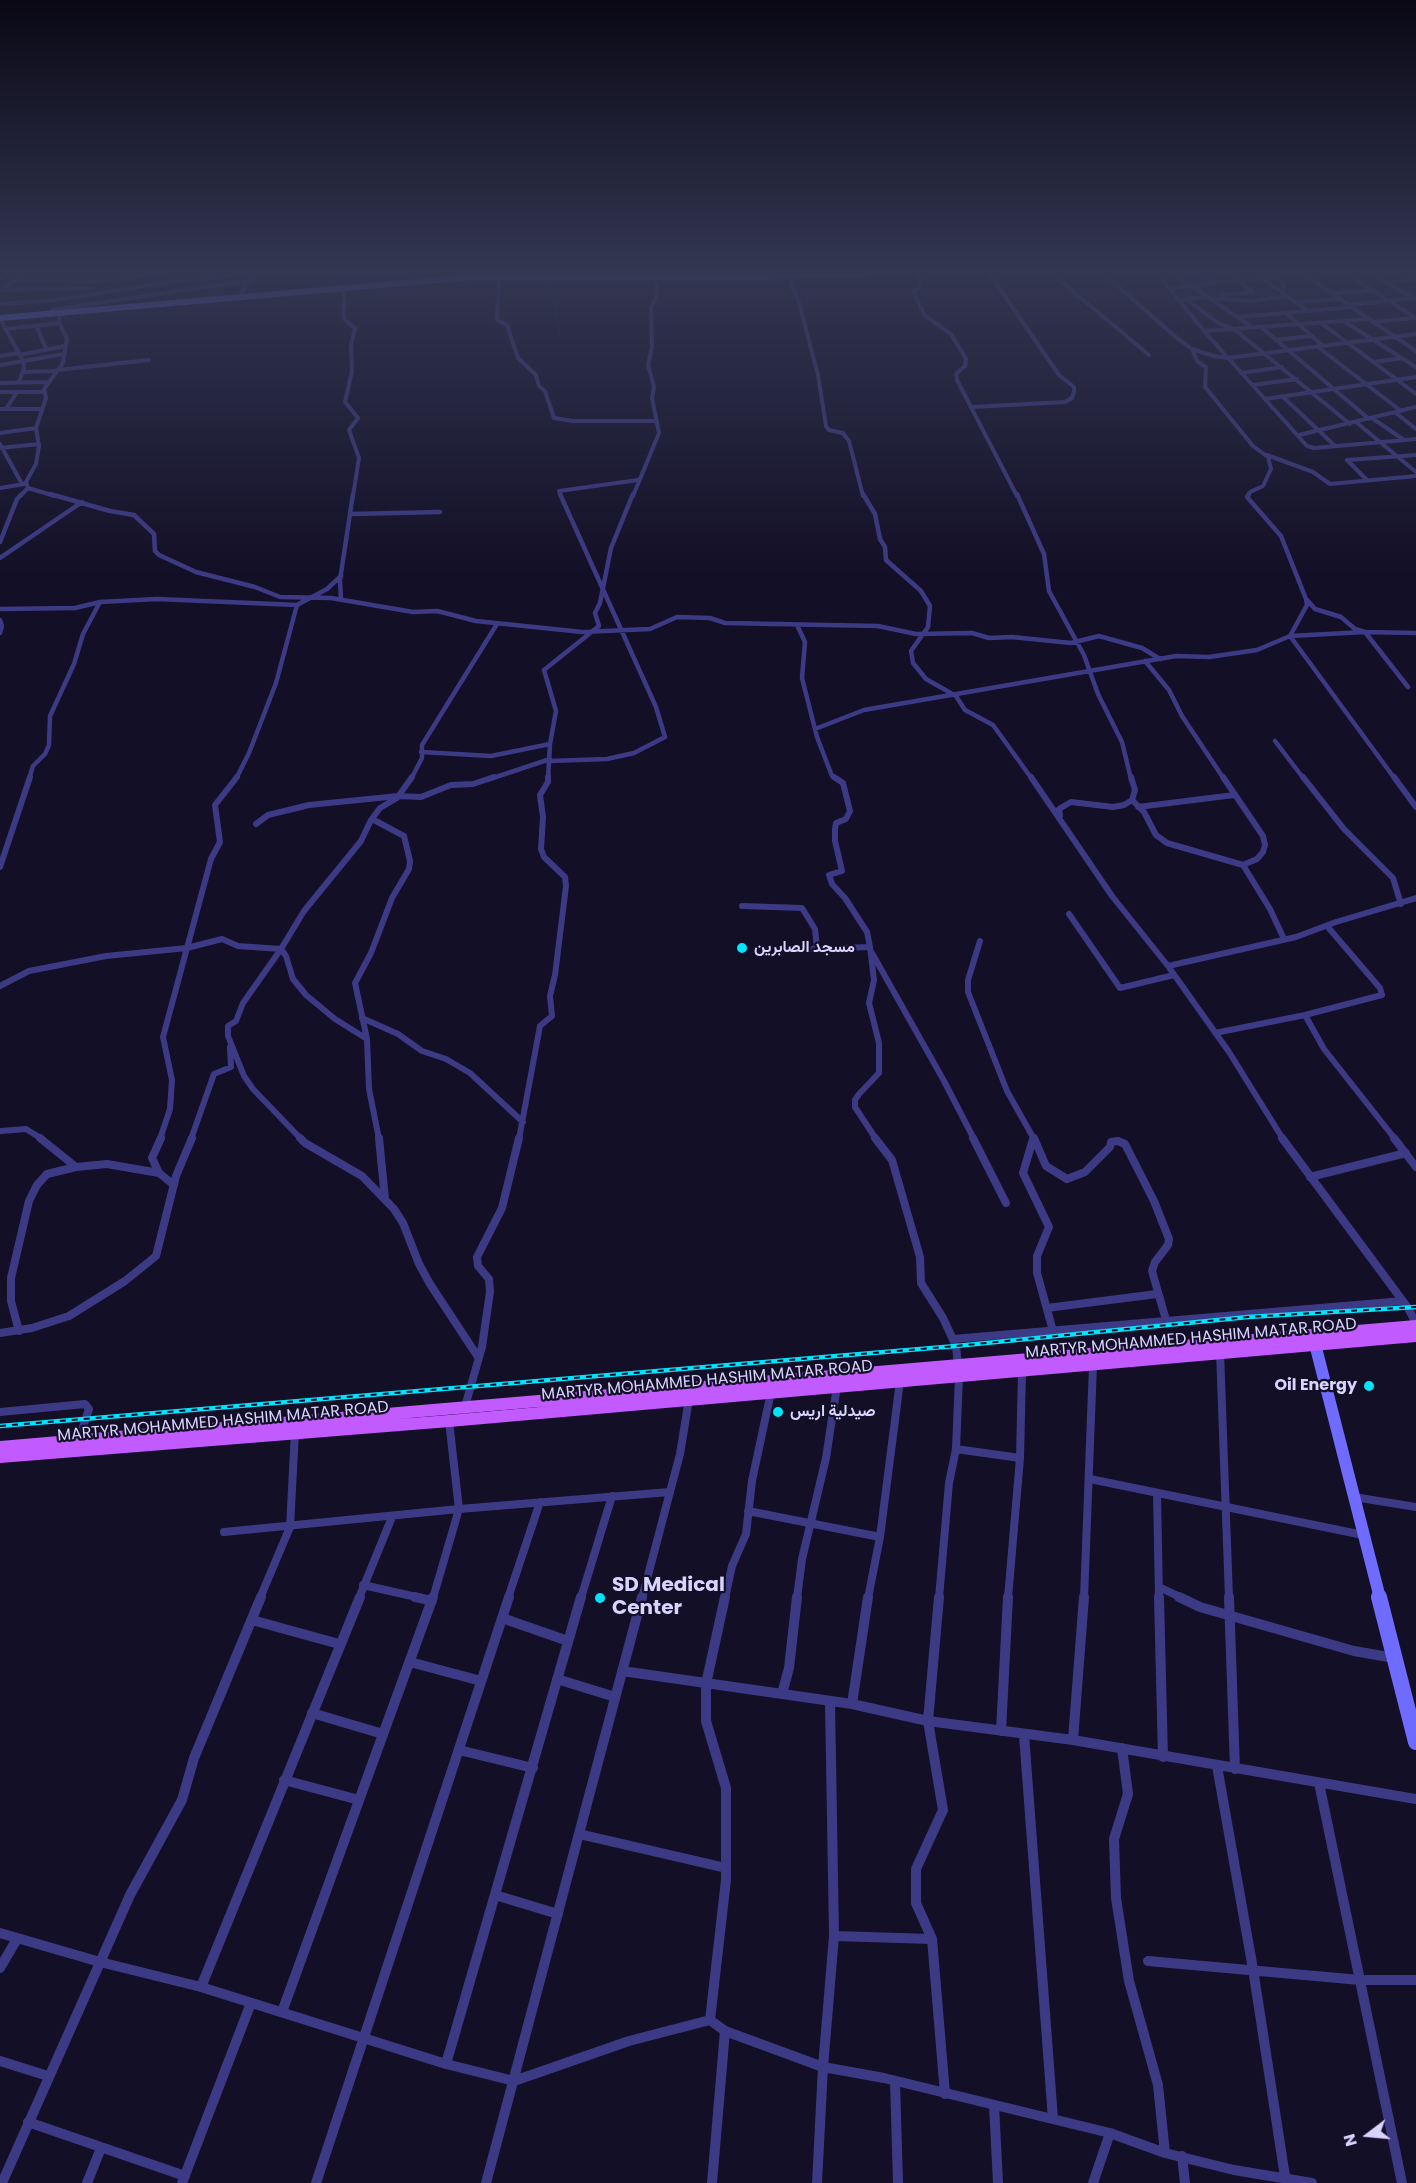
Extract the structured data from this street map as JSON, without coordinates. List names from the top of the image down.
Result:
{
  "streets": {
    "main road": ["MARTYR MOHAMMED HASHIM MATAR ROAD"]
  },
  "places": [
    "مسجد الصابرين",
    "Oil Energy",
    "صيدلية اريس",
    "SD Medical Center"
  ],
  "north": "left"
}
